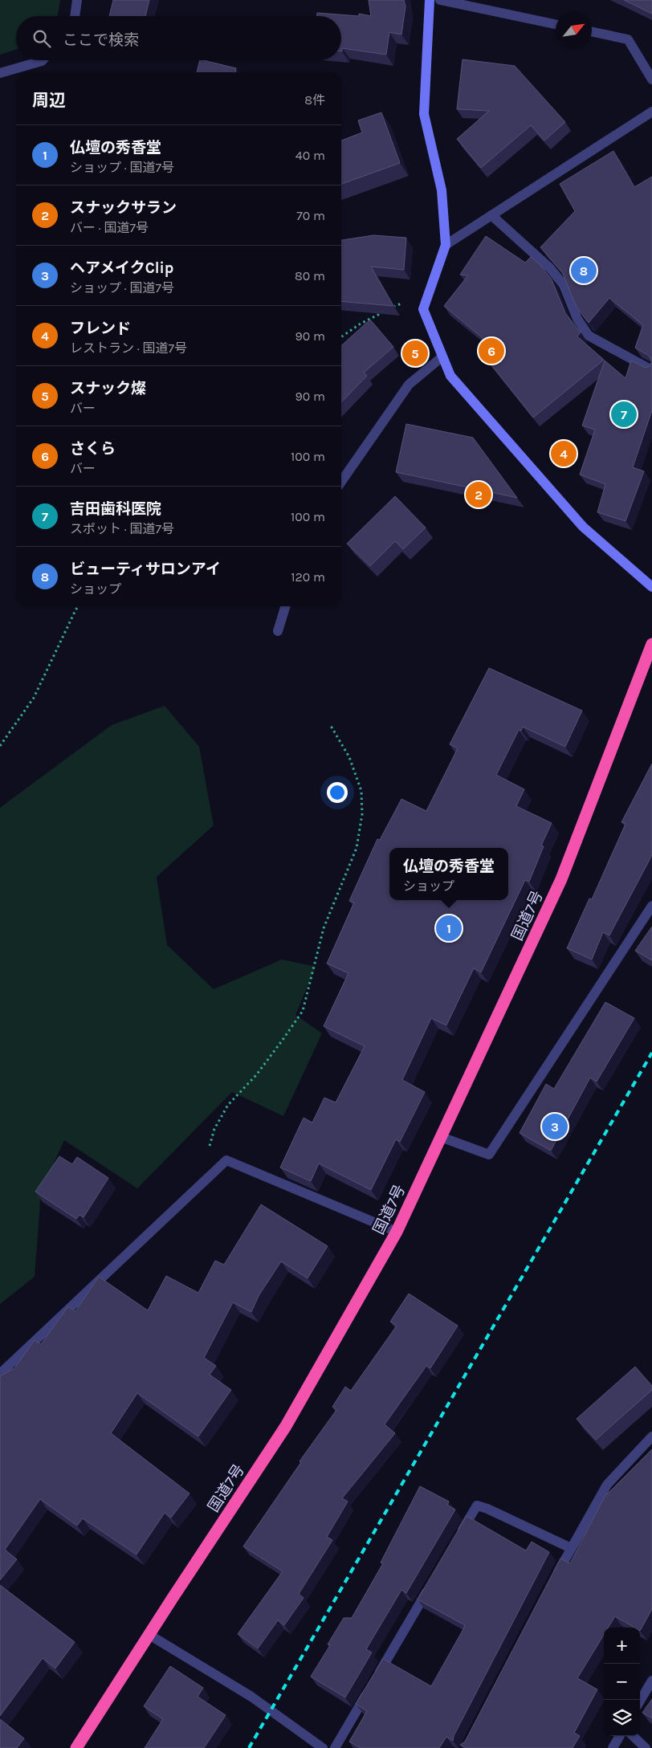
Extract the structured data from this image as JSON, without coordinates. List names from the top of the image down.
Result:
{
  "streets": {
    "highway": ["国道7号"]
  },
  "north": "top right",
  "page": {
    "search": "ここで検索",
    "heading": ["周辺", "8件"],
    "list": [
      {
        "mark": "1",
        "name": "仏壇の秀香堂",
        "note": "ショップ · 国道7号",
        "value": "40 m"
      },
      {
        "mark": "2",
        "name": "スナックサラン",
        "note": "バー · 国道7号",
        "value": "70 m"
      },
      {
        "mark": "3",
        "name": "ヘアメイクClip",
        "note": "ショップ · 国道7号",
        "value": "80 m"
      },
      {
        "mark": "4",
        "name": "フレンド",
        "note": "レストラン · 国道7号",
        "value": "90 m"
      },
      {
        "mark": "5",
        "name": "スナック燦",
        "note": "バー",
        "value": "90 m"
      },
      {
        "mark": "6",
        "name": "さくら",
        "note": "バー",
        "value": "100 m"
      },
      {
        "mark": "7",
        "name": "吉田歯科医院",
        "note": "スポット · 国道7号",
        "value": "100 m"
      },
      {
        "mark": "8",
        "name": "ビューティサロンアイ",
        "note": "ショップ",
        "value": "120 m"
      }
    ],
    "pins": [
      "8",
      "6",
      "5",
      "7",
      "4",
      "2",
      "1",
      "3"
    ],
    "popup": ["仏壇の秀香堂", "ショップ"],
    "map_buttons": ["+", "−"]
  }
}
